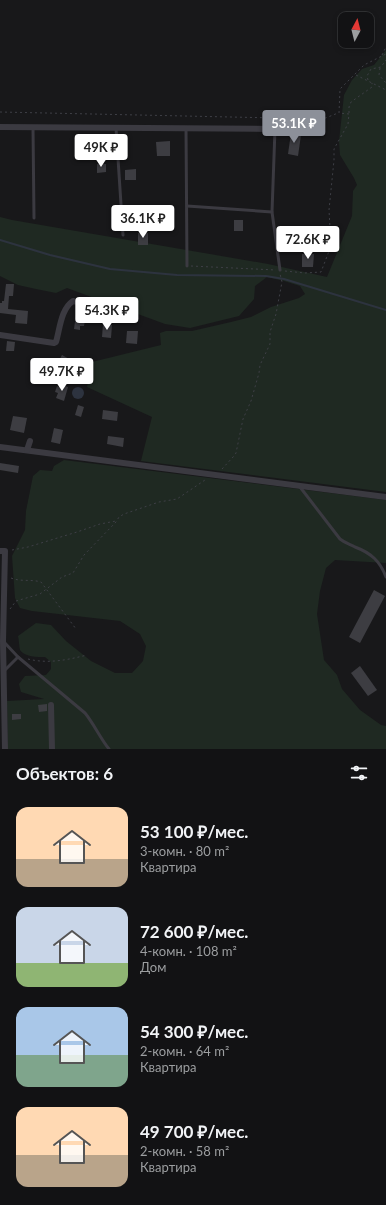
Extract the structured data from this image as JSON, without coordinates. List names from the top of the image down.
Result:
{
  "north": "top",
  "page": {
    "price": [
      "53.1K ₽",
      "49K ₽",
      "36.1K ₽",
      "72.6K ₽",
      "54.3K ₽",
      "49.7K ₽"
    ],
    "heading": "Объектов: 6",
    "list": [
      {
        "name": "53 100 ₽/мес.",
        "note": "3-комн. · 80 m² · Квартира"
      },
      {
        "name": "72 600 ₽/мес.",
        "note": "4-комн. · 108 m² · Дом"
      },
      {
        "name": "54 300 ₽/мес.",
        "note": "2-комн. · 64 m² · Квартира"
      },
      {
        "name": "49 700 ₽/мес.",
        "note": "2-комн. · 58 m² · Квартира"
      }
    ]
  }
}
